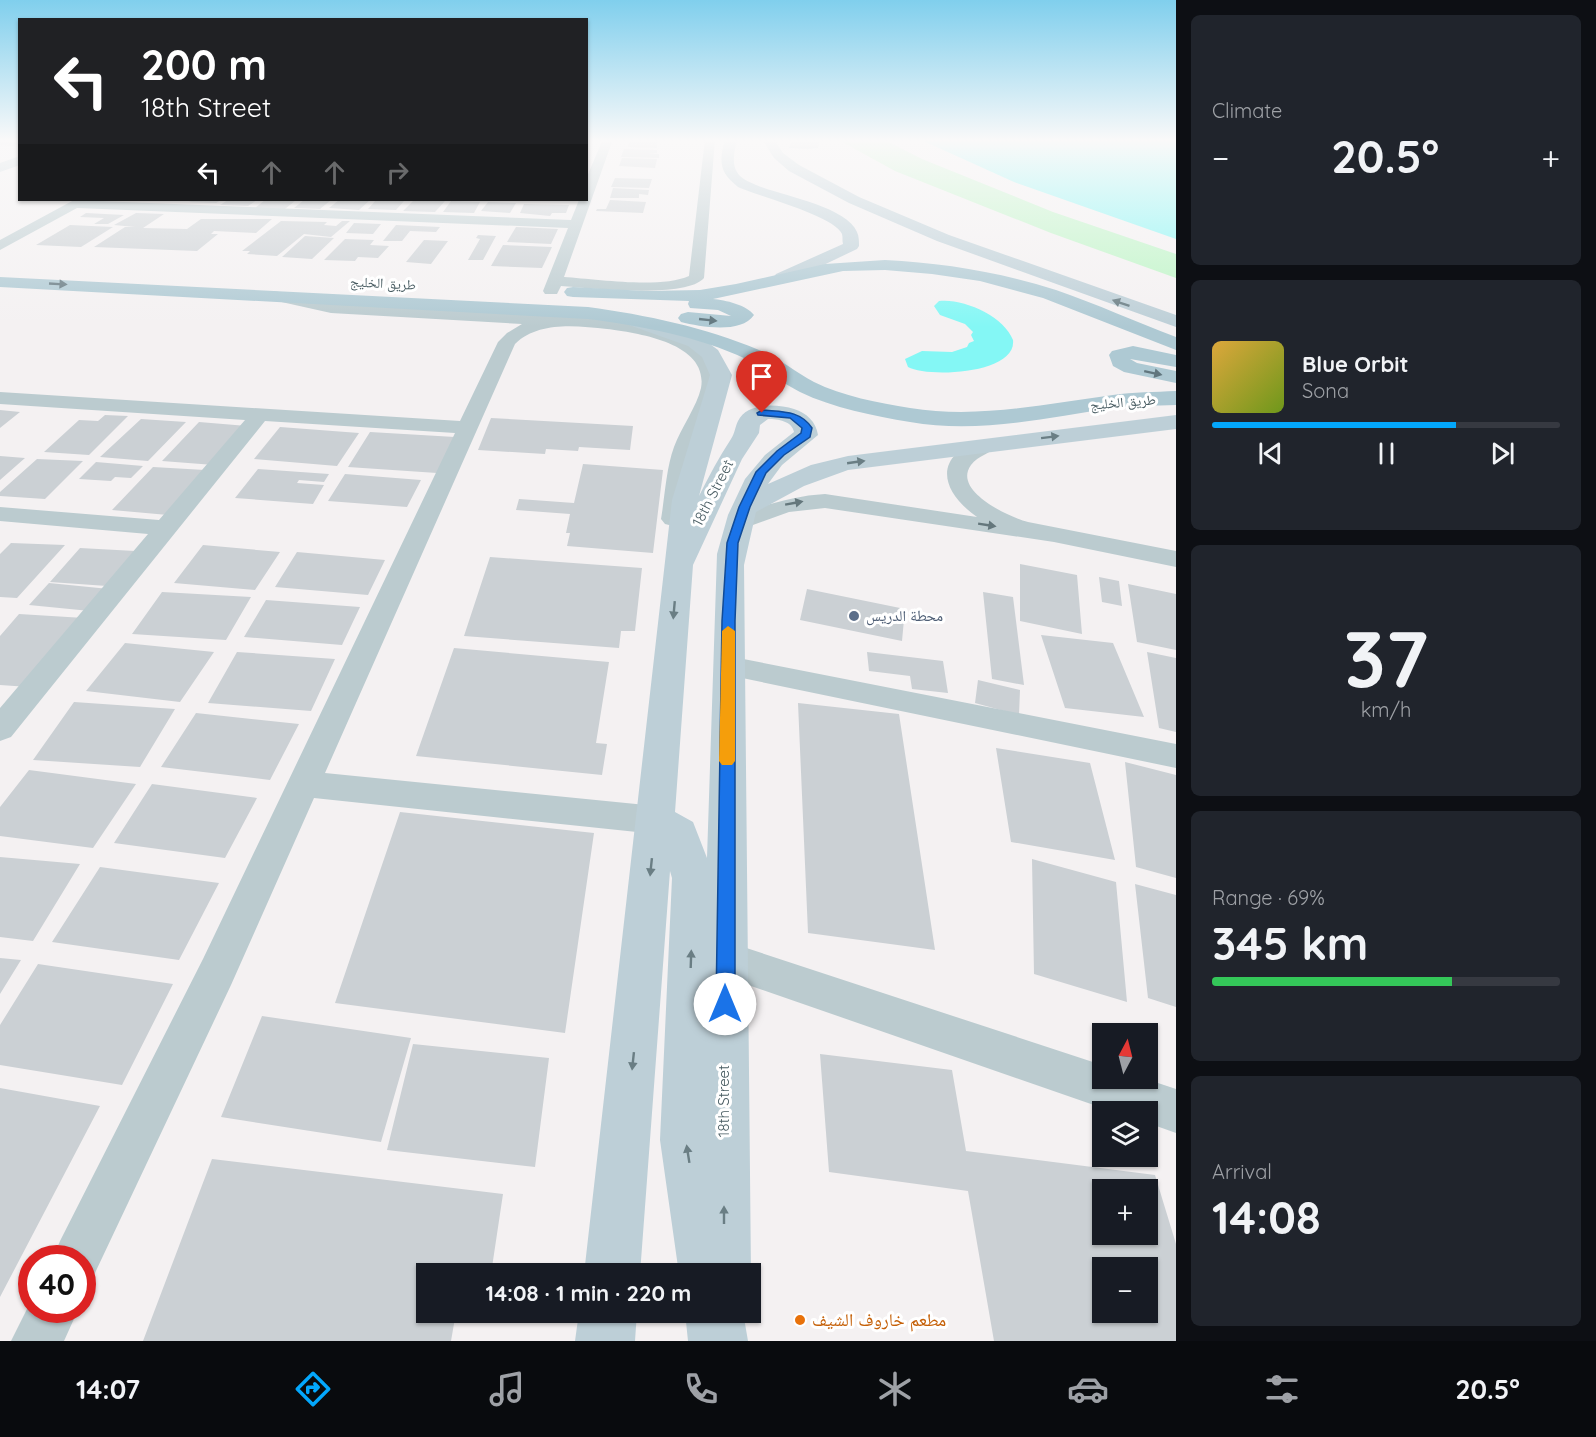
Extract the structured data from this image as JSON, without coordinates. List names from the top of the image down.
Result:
{
  "streets": {
    "main road": ["طريق الخليج"],
    "street": ["18th Street"]
  },
  "places": ["محطة الدريس", "مطعم خاروف الشيف"],
  "north": "top",
  "page": {
    "tile": [
      "Climate",
      ["37", "km/h"],
      ["Range · 69%", "345 km"],
      ["Arrival", "14:08"]
    ],
    "turn": ["200 m", "18th Street"],
    "heat": ["−", "20.5°", "+"],
    "song": ["Blue Orbit", "Sona"],
    "map_buttons": ["+", "−"],
    "limit": "40",
    "trip": "14:08 · 1 min · 220 m",
    "tabs": ["14:07", "20.5°"]
  }
}
